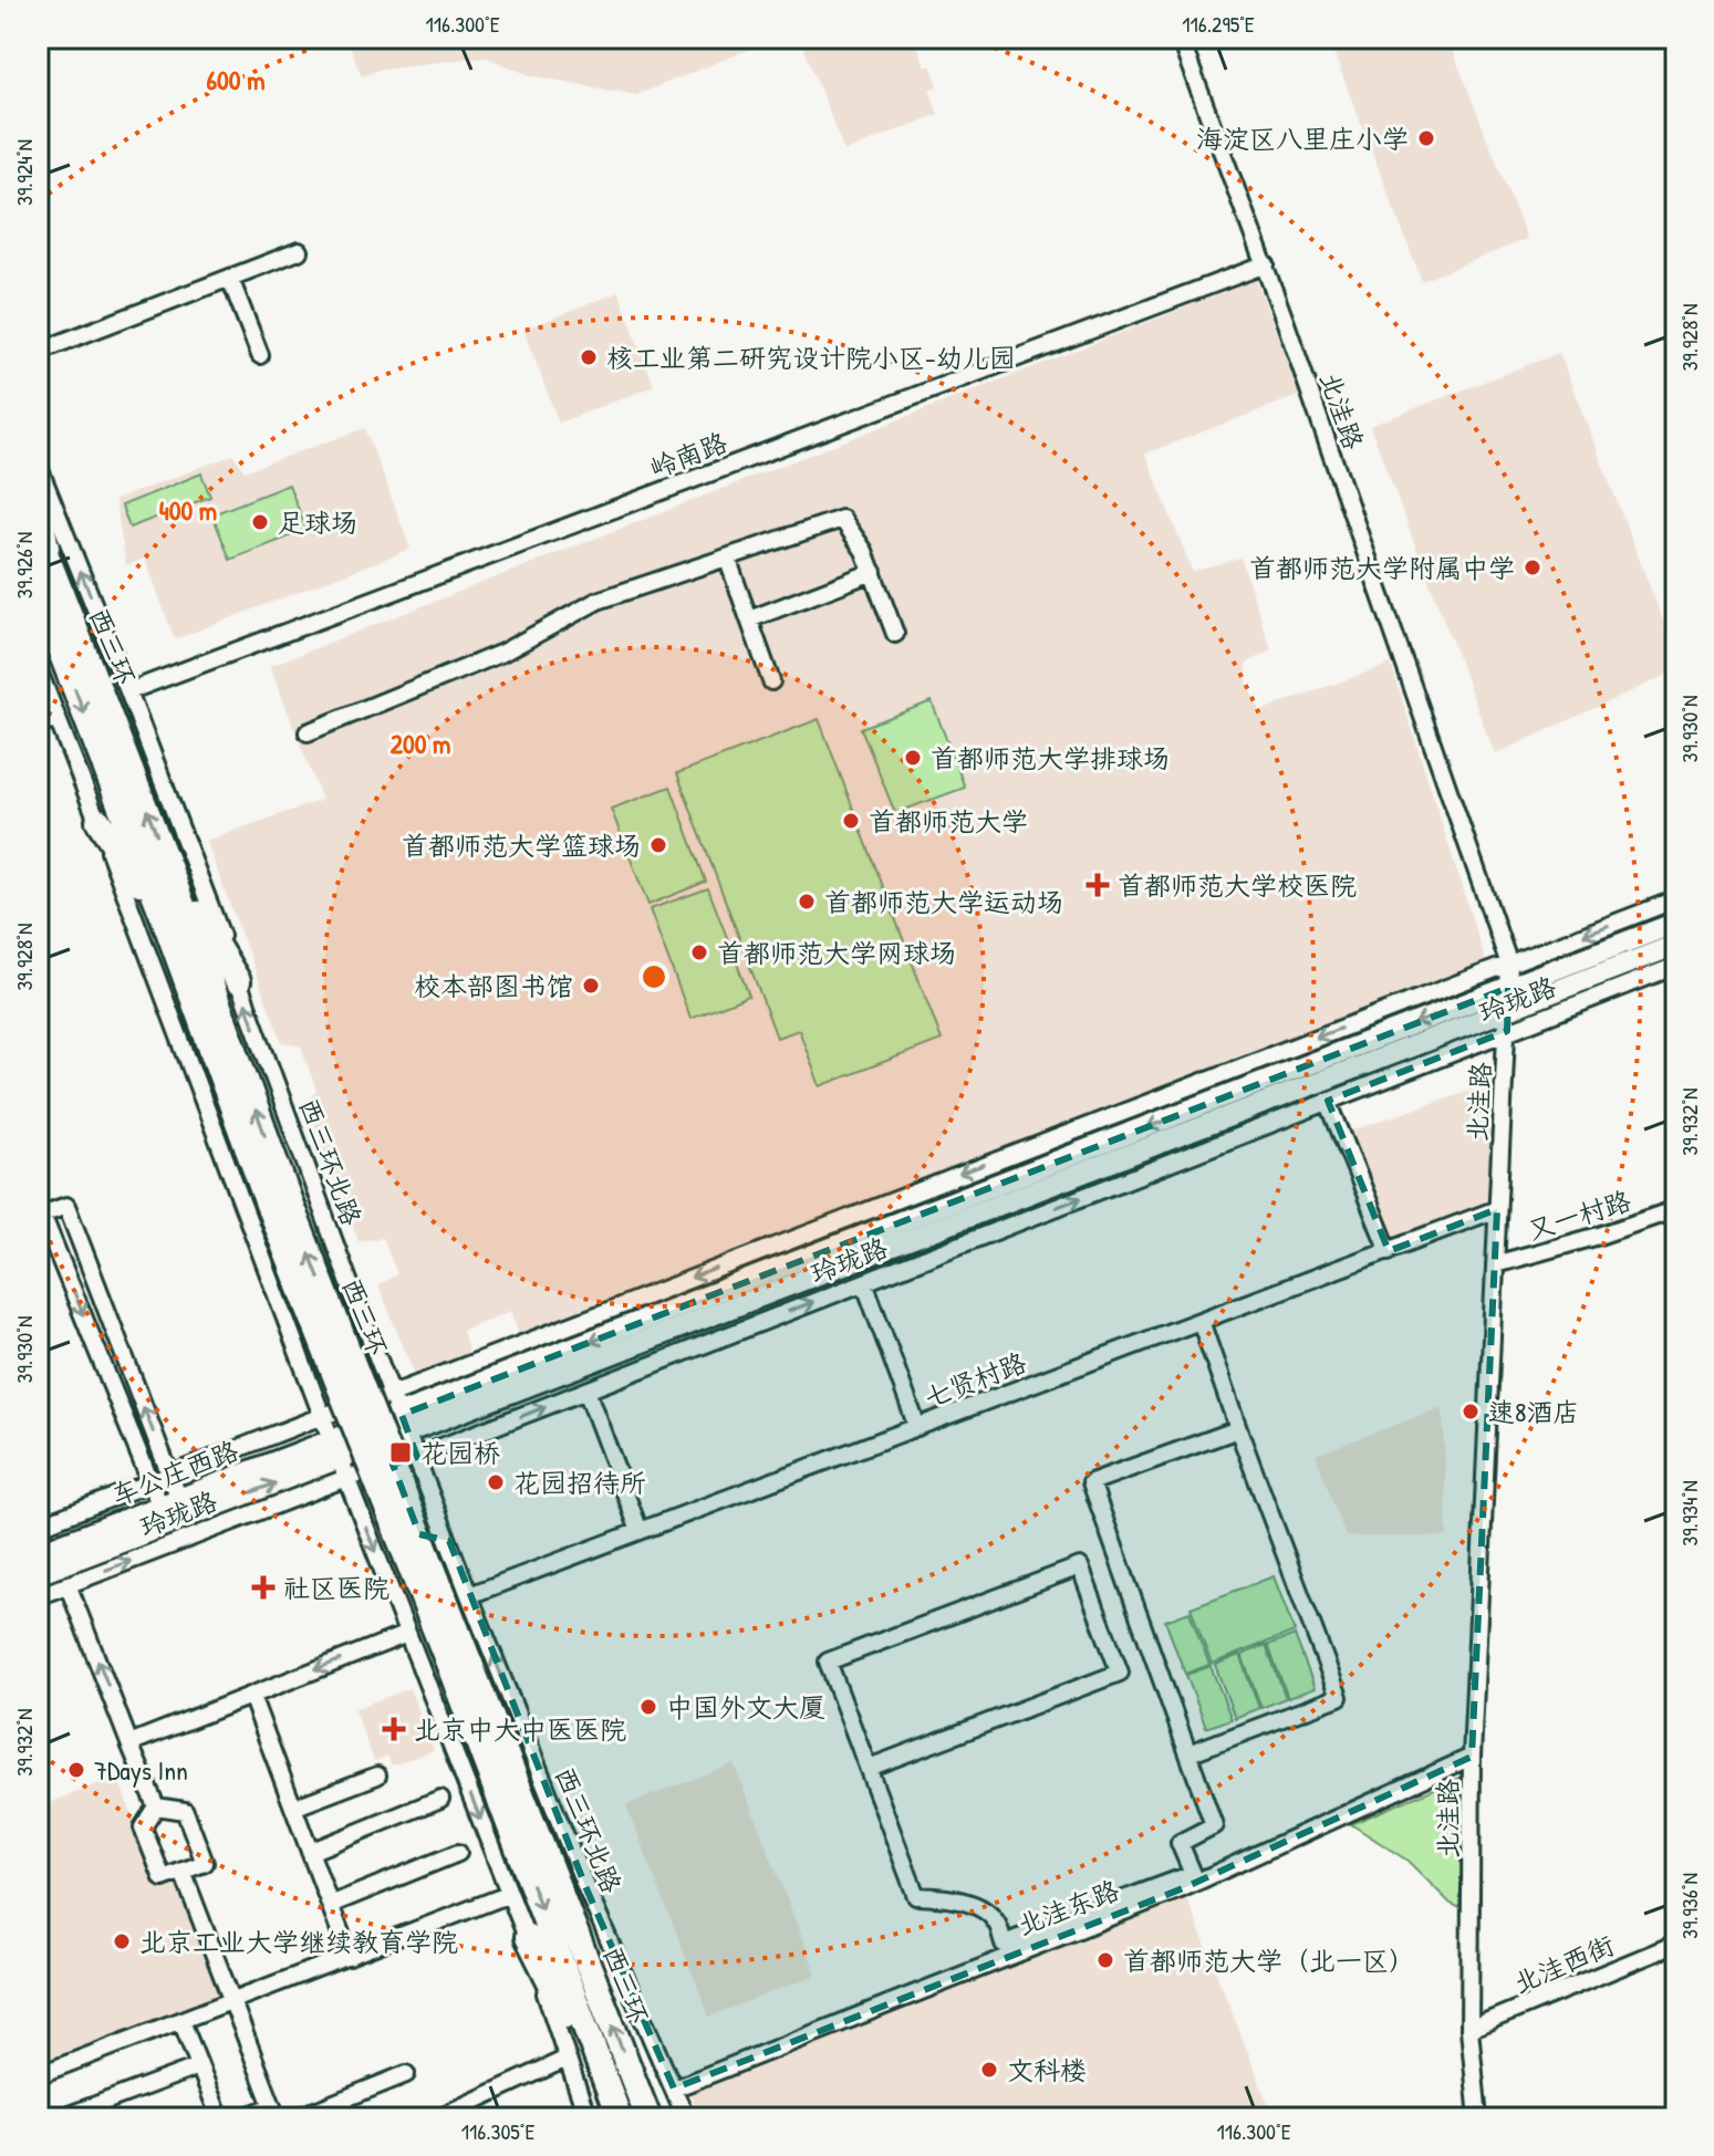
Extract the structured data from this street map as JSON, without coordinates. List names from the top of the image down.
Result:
{
  "streets": {
    "highway": ["西三环"],
    "main road": ["玲珑路", "车公庄西路"],
    "street": [
      "北洼路",
      "岭南路",
      "西三环北路",
      "又一村路",
      "七贤村路",
      "北洼东路",
      "北洼西街"
    ]
  },
  "crossings": [
    ["北洼路", "岭南路"],
    ["北洼路", "玲珑路"],
    ["北洼路", "又一村路"],
    ["北洼路", "七贤村路"],
    ["北洼路", "北洼东路"],
    ["北洼路", "北洼西街"],
    ["岭南路", "西三环北路"],
    ["玲珑路", "西三环北路"],
    ["玲珑路", "车公庄西路"],
    ["西三环北路", "七贤村路"],
    ["西三环北路", "北洼东路"]
  ],
  "places": {
    "other": [
      "海淀区八里庄小学",
      "核工业第二研究设计院小区-幼儿园",
      "足球场",
      "首都师范大学附属中学",
      "首都师范大学排球场",
      "首都师范大学",
      "首都师范大学篮球场",
      "首都师范大学运动场",
      "首都师范大学网球场",
      "校本部图书馆",
      "速8酒店",
      "花园招待所",
      "中国外文大厦",
      "7Days Inn",
      "北京工业大学继续教育学院",
      "首都师范大学（北一区）",
      "文科楼"
    ],
    "health": ["首都师范大学校医院", "社区医院", "北京中大中医医院"],
    "transit": ["花园桥"]
  },
  "coordinates": [
    "116.300°E",
    "116.295°E",
    "39.924°N",
    "39.928°N",
    "39.926°N",
    "39.930°N",
    "39.932°N",
    "39.934°N",
    "39.936°N",
    "116.305°E"
  ],
  "rings": ["600 m", "400 m", "200 m"]
}
